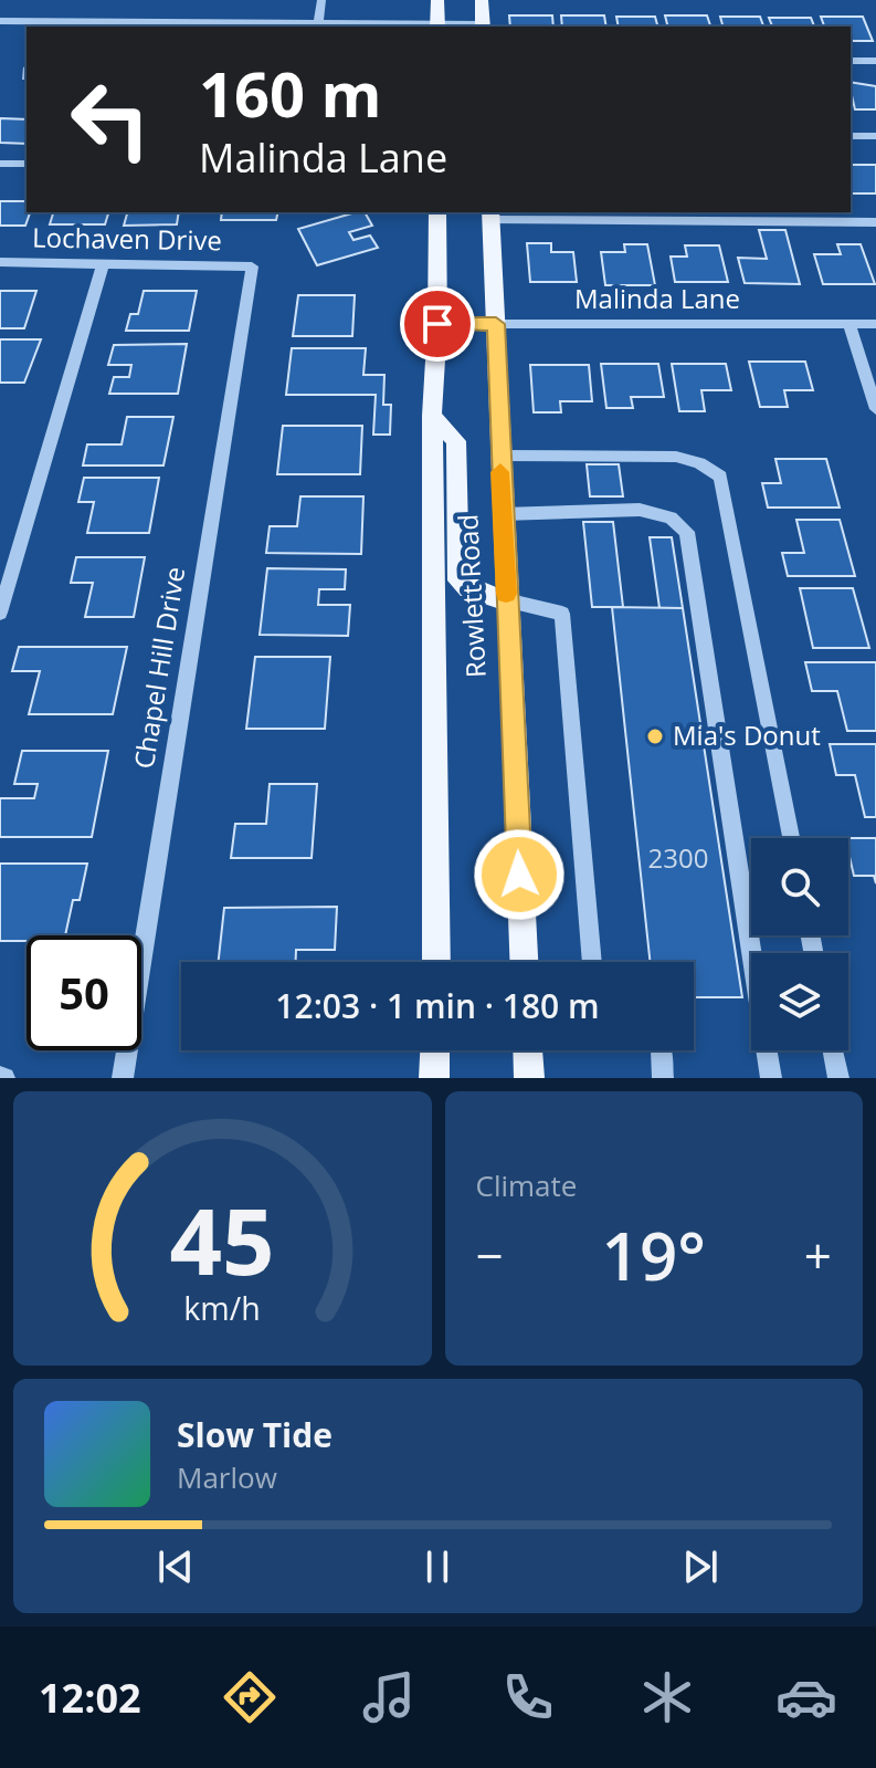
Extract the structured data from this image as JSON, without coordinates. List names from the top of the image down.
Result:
{
  "streets": {
    "main road": ["Rowlett Road"],
    "street": ["Lochaven Drive", "Malinda Lane", "Chapel Hill Drive"]
  },
  "crossings": [
    ["Lochaven Drive", "Chapel Hill Drive"],
    ["Malinda Lane", "Rowlett Road"]
  ],
  "places": ["Mia's Donut"],
  "house_numbers": ["2300"],
  "page": {
    "turn": ["160 m", "Malinda Lane"],
    "limit": "50",
    "trip": "12:03 · 1 min · 180 m",
    "tile": "Climate",
    "heat": ["−", "19°", "+"],
    "song": ["Slow Tide", "Marlow"],
    "tabs": "12:02",
    "gauge": ["45", "km/h"]
  }
}
